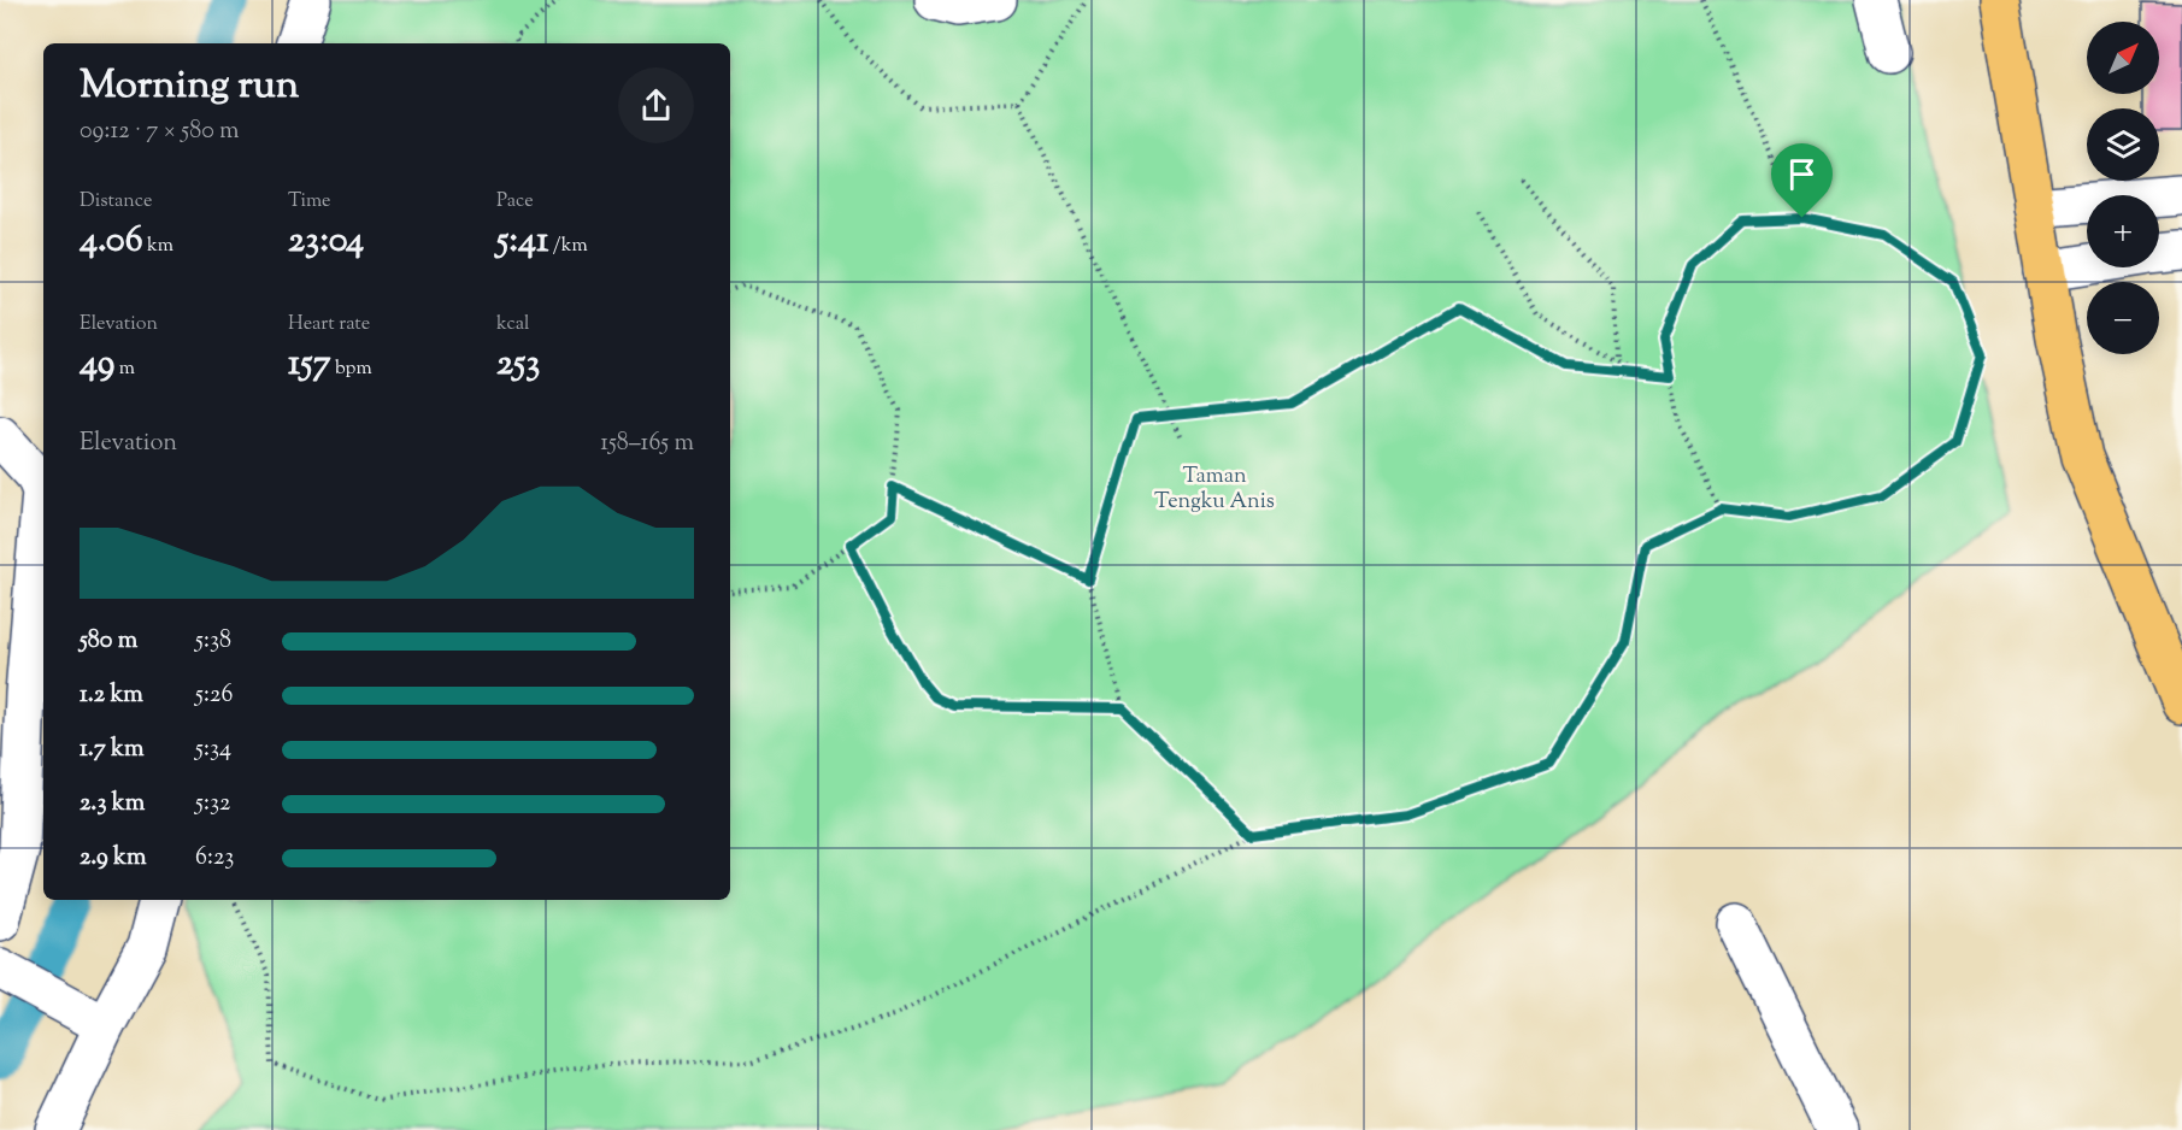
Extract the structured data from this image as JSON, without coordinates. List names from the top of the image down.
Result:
{
  "parks": ["Taman Tengku Anis"],
  "north": "top right",
  "page": {
    "map_buttons": ["+", "−"],
    "heading": ["Morning run", "09:12 · 7 × 580 m"],
    "stats": [
      ["Distance", "4.06 km"],
      ["Time", "23:04"],
      ["Pace", "5:41 /km"],
      ["Elevation", "49 m"],
      ["Heart rate", "157 bpm"],
      ["kcal", "253"]
    ],
    "chart": ["Elevation", "158–165 m"],
    "list": [
      {
        "name": "580 m",
        "note": "5:38"
      },
      {
        "name": "1.2 km",
        "note": "5:26"
      },
      {
        "name": "1.7 km",
        "note": "5:34"
      },
      {
        "name": "2.3 km",
        "note": "5:32"
      },
      {
        "name": "2.9 km",
        "note": "6:23"
      }
    ]
  }
}
